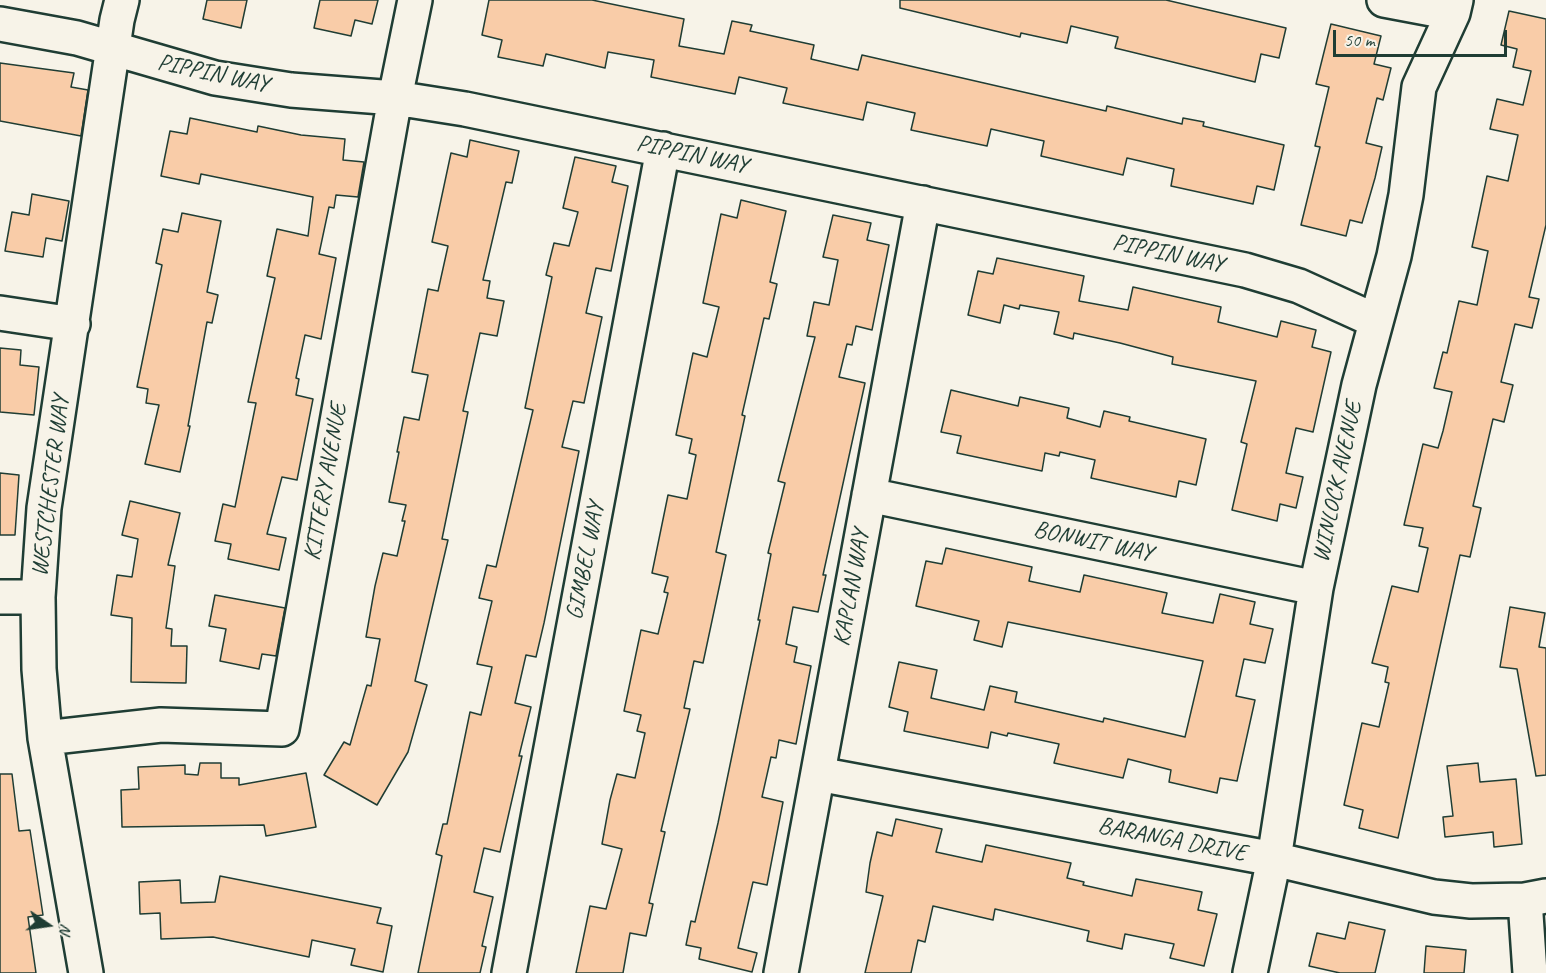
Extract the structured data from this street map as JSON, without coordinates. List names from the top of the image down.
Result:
{
  "streets": {
    "street": [
      "PIPPIN WAY",
      "KITTERY AVENUE",
      "WINLOCK AVENUE",
      "WESTCHESTER WAY",
      "BONWIT WAY",
      "GIMBEL WAY",
      "KAPLAN WAY",
      "BARANGA DRIVE"
    ]
  },
  "crossings": [
    ["PIPPIN WAY", "KITTERY AVENUE"],
    ["PIPPIN WAY", "WINLOCK AVENUE"],
    ["PIPPIN WAY", "WESTCHESTER WAY"],
    ["PIPPIN WAY", "GIMBEL WAY"],
    ["PIPPIN WAY", "KAPLAN WAY"],
    ["KITTERY AVENUE", "WESTCHESTER WAY"],
    ["WINLOCK AVENUE", "BONWIT WAY"],
    ["WINLOCK AVENUE", "BARANGA DRIVE"],
    ["BONWIT WAY", "KAPLAN WAY"],
    ["KAPLAN WAY", "BARANGA DRIVE"]
  ],
  "scale_bar": "50 m",
  "north": "right"
}
